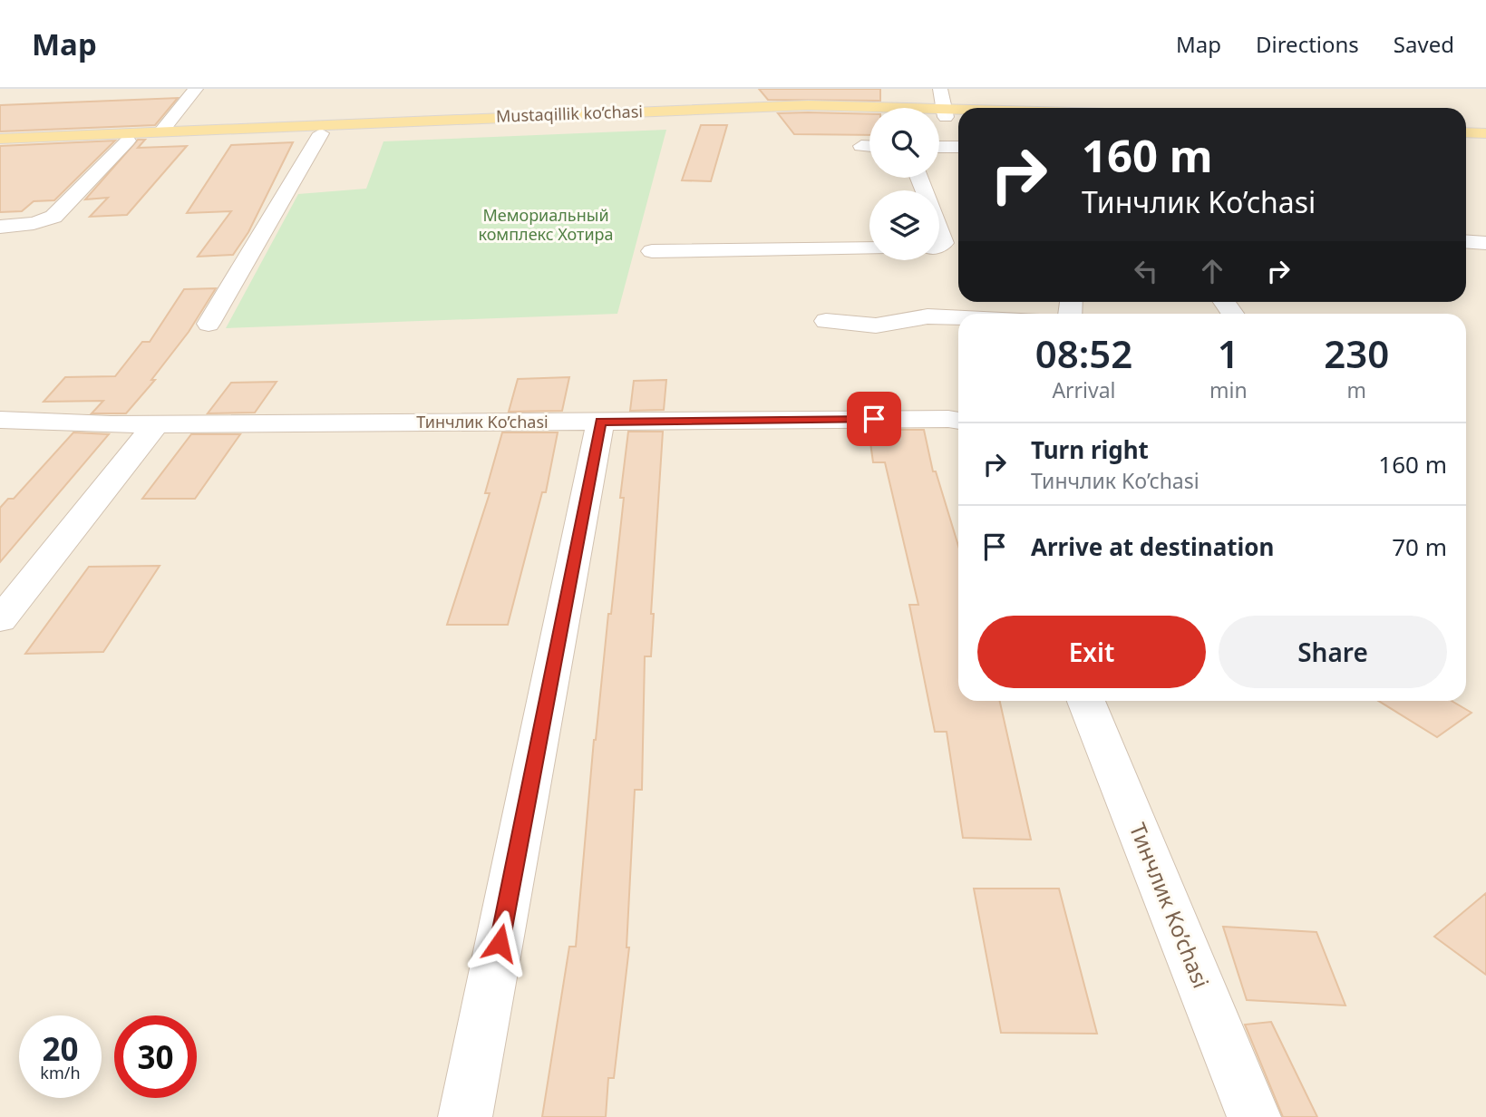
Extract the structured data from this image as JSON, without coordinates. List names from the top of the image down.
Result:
{
  "streets": {
    "main road": ["Mustaqillik ko’chasi"],
    "street": ["Тинчлик Ko’chasi"]
  },
  "parks": ["Мемориальный комплекс Хотира"],
  "page": {
    "header": "Map",
    "nav": ["Map", "Directions", "Saved"],
    "turn": ["160 m", "Тинчлик Ko’chasi"],
    "eta": [
      "08:52",
      "Arrival",
      "1",
      "min",
      "230",
      "m"
    ],
    "list": [
      {
        "name": "Turn right",
        "note": "Тинчлик Ko’chasi",
        "value": "160 m"
      },
      {
        "name": "Arrive at destination",
        "value": "70 m"
      }
    ],
    "buttons": ["Exit", "Share"],
    "speed": "20 km/h",
    "limit": "30"
  }
}
